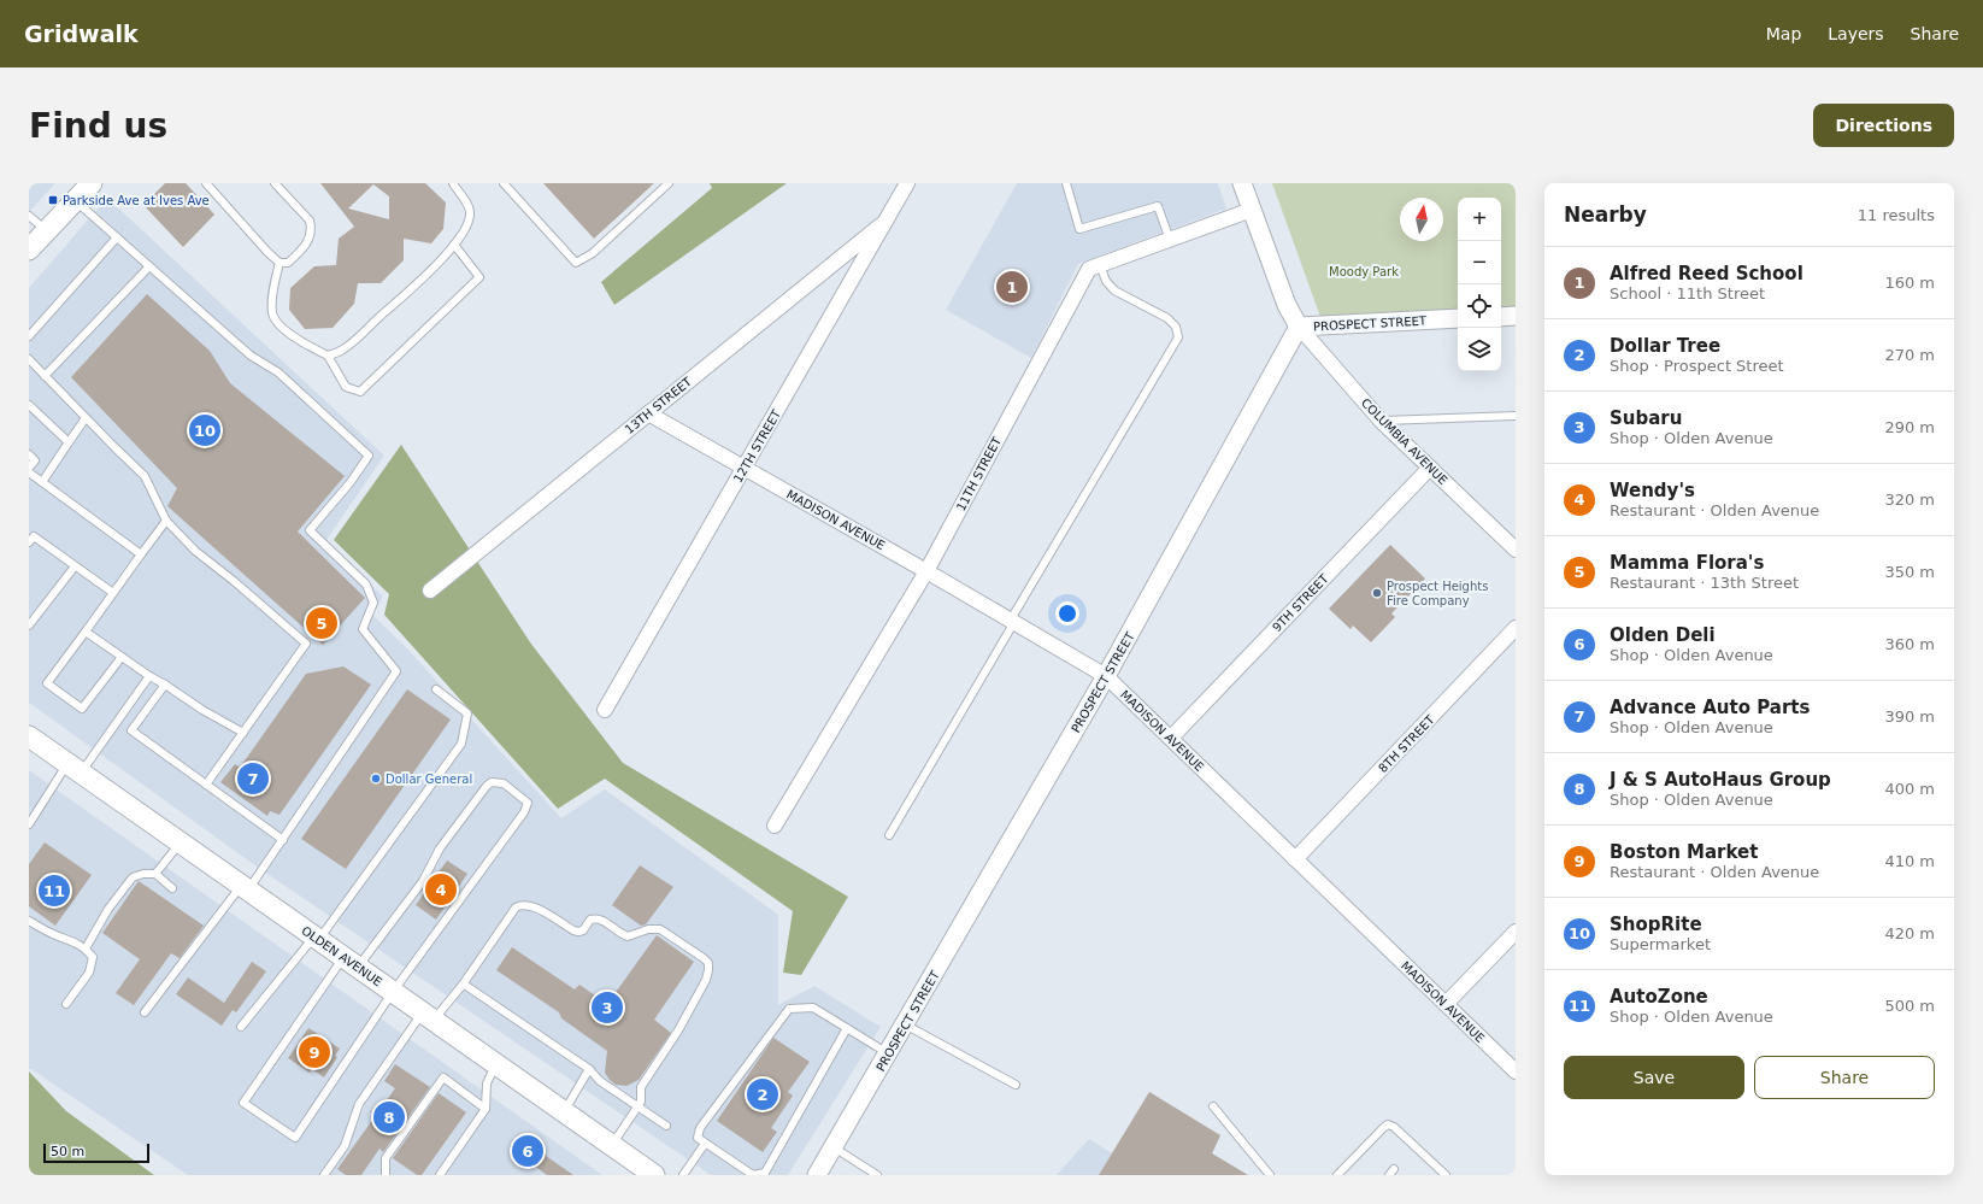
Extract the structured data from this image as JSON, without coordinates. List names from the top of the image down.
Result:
{
  "streets": {
    "main road": ["OLDEN AVENUE"],
    "street": [
      "PROSPECT STREET",
      "13TH STREET",
      "COLUMBIA AVENUE",
      "12TH STREET",
      "11TH STREET",
      "MADISON AVENUE",
      "9TH STREET",
      "8TH STREET"
    ]
  },
  "crossings": [
    ["PROSPECT STREET", "COLUMBIA AVENUE"],
    ["PROSPECT STREET", "MADISON AVENUE"],
    ["13TH STREET", "12TH STREET"],
    ["13TH STREET", "MADISON AVENUE"],
    ["COLUMBIA AVENUE", "9TH STREET"],
    ["12TH STREET", "MADISON AVENUE"],
    ["11TH STREET", "MADISON AVENUE"],
    ["MADISON AVENUE", "9TH STREET"],
    ["MADISON AVENUE", "8TH STREET"]
  ],
  "parks": ["Moody Park"],
  "places": {
    "transit": ["Parkside Ave at Ives Ave"],
    "other": ["Prospect Heights Fire Company", "Dollar General"]
  },
  "scale_bar": "50 m",
  "north": "top",
  "page": {
    "header": "Gridwalk",
    "nav": ["Map", "Layers", "Share"],
    "buttons": [
      "Directions",
      ["Save", "Share"]
    ],
    "title": "Find us",
    "heading": ["Nearby", "11 results"],
    "map_buttons": ["+", "−"],
    "list": [
      {
        "mark": "1",
        "name": "Alfred Reed School",
        "note": "School · 11th Street",
        "value": "160 m"
      },
      {
        "mark": "2",
        "name": "Dollar Tree",
        "note": "Shop · Prospect Street",
        "value": "270 m"
      },
      {
        "mark": "3",
        "name": "Subaru",
        "note": "Shop · Olden Avenue",
        "value": "290 m"
      },
      {
        "mark": "4",
        "name": "Wendy's",
        "note": "Restaurant · Olden Avenue",
        "value": "320 m"
      },
      {
        "mark": "5",
        "name": "Mamma Flora's",
        "note": "Restaurant · 13th Street",
        "value": "350 m"
      },
      {
        "mark": "6",
        "name": "Olden Deli",
        "note": "Shop · Olden Avenue",
        "value": "360 m"
      },
      {
        "mark": "7",
        "name": "Advance Auto Parts",
        "note": "Shop · Olden Avenue",
        "value": "390 m"
      },
      {
        "mark": "8",
        "name": "J & S AutoHaus Group",
        "note": "Shop · Olden Avenue",
        "value": "400 m"
      },
      {
        "mark": "9",
        "name": "Boston Market",
        "note": "Restaurant · Olden Avenue",
        "value": "410 m"
      },
      {
        "mark": "10",
        "name": "ShopRite",
        "note": "Supermarket",
        "value": "420 m"
      },
      {
        "mark": "11",
        "name": "AutoZone",
        "note": "Shop · Olden Avenue",
        "value": "500 m"
      }
    ],
    "pins": [
      "1",
      "10",
      "5",
      "7",
      "4",
      "11",
      "3",
      "9",
      "2",
      "8",
      "6"
    ],
    "scale": "50 m"
  }
}
